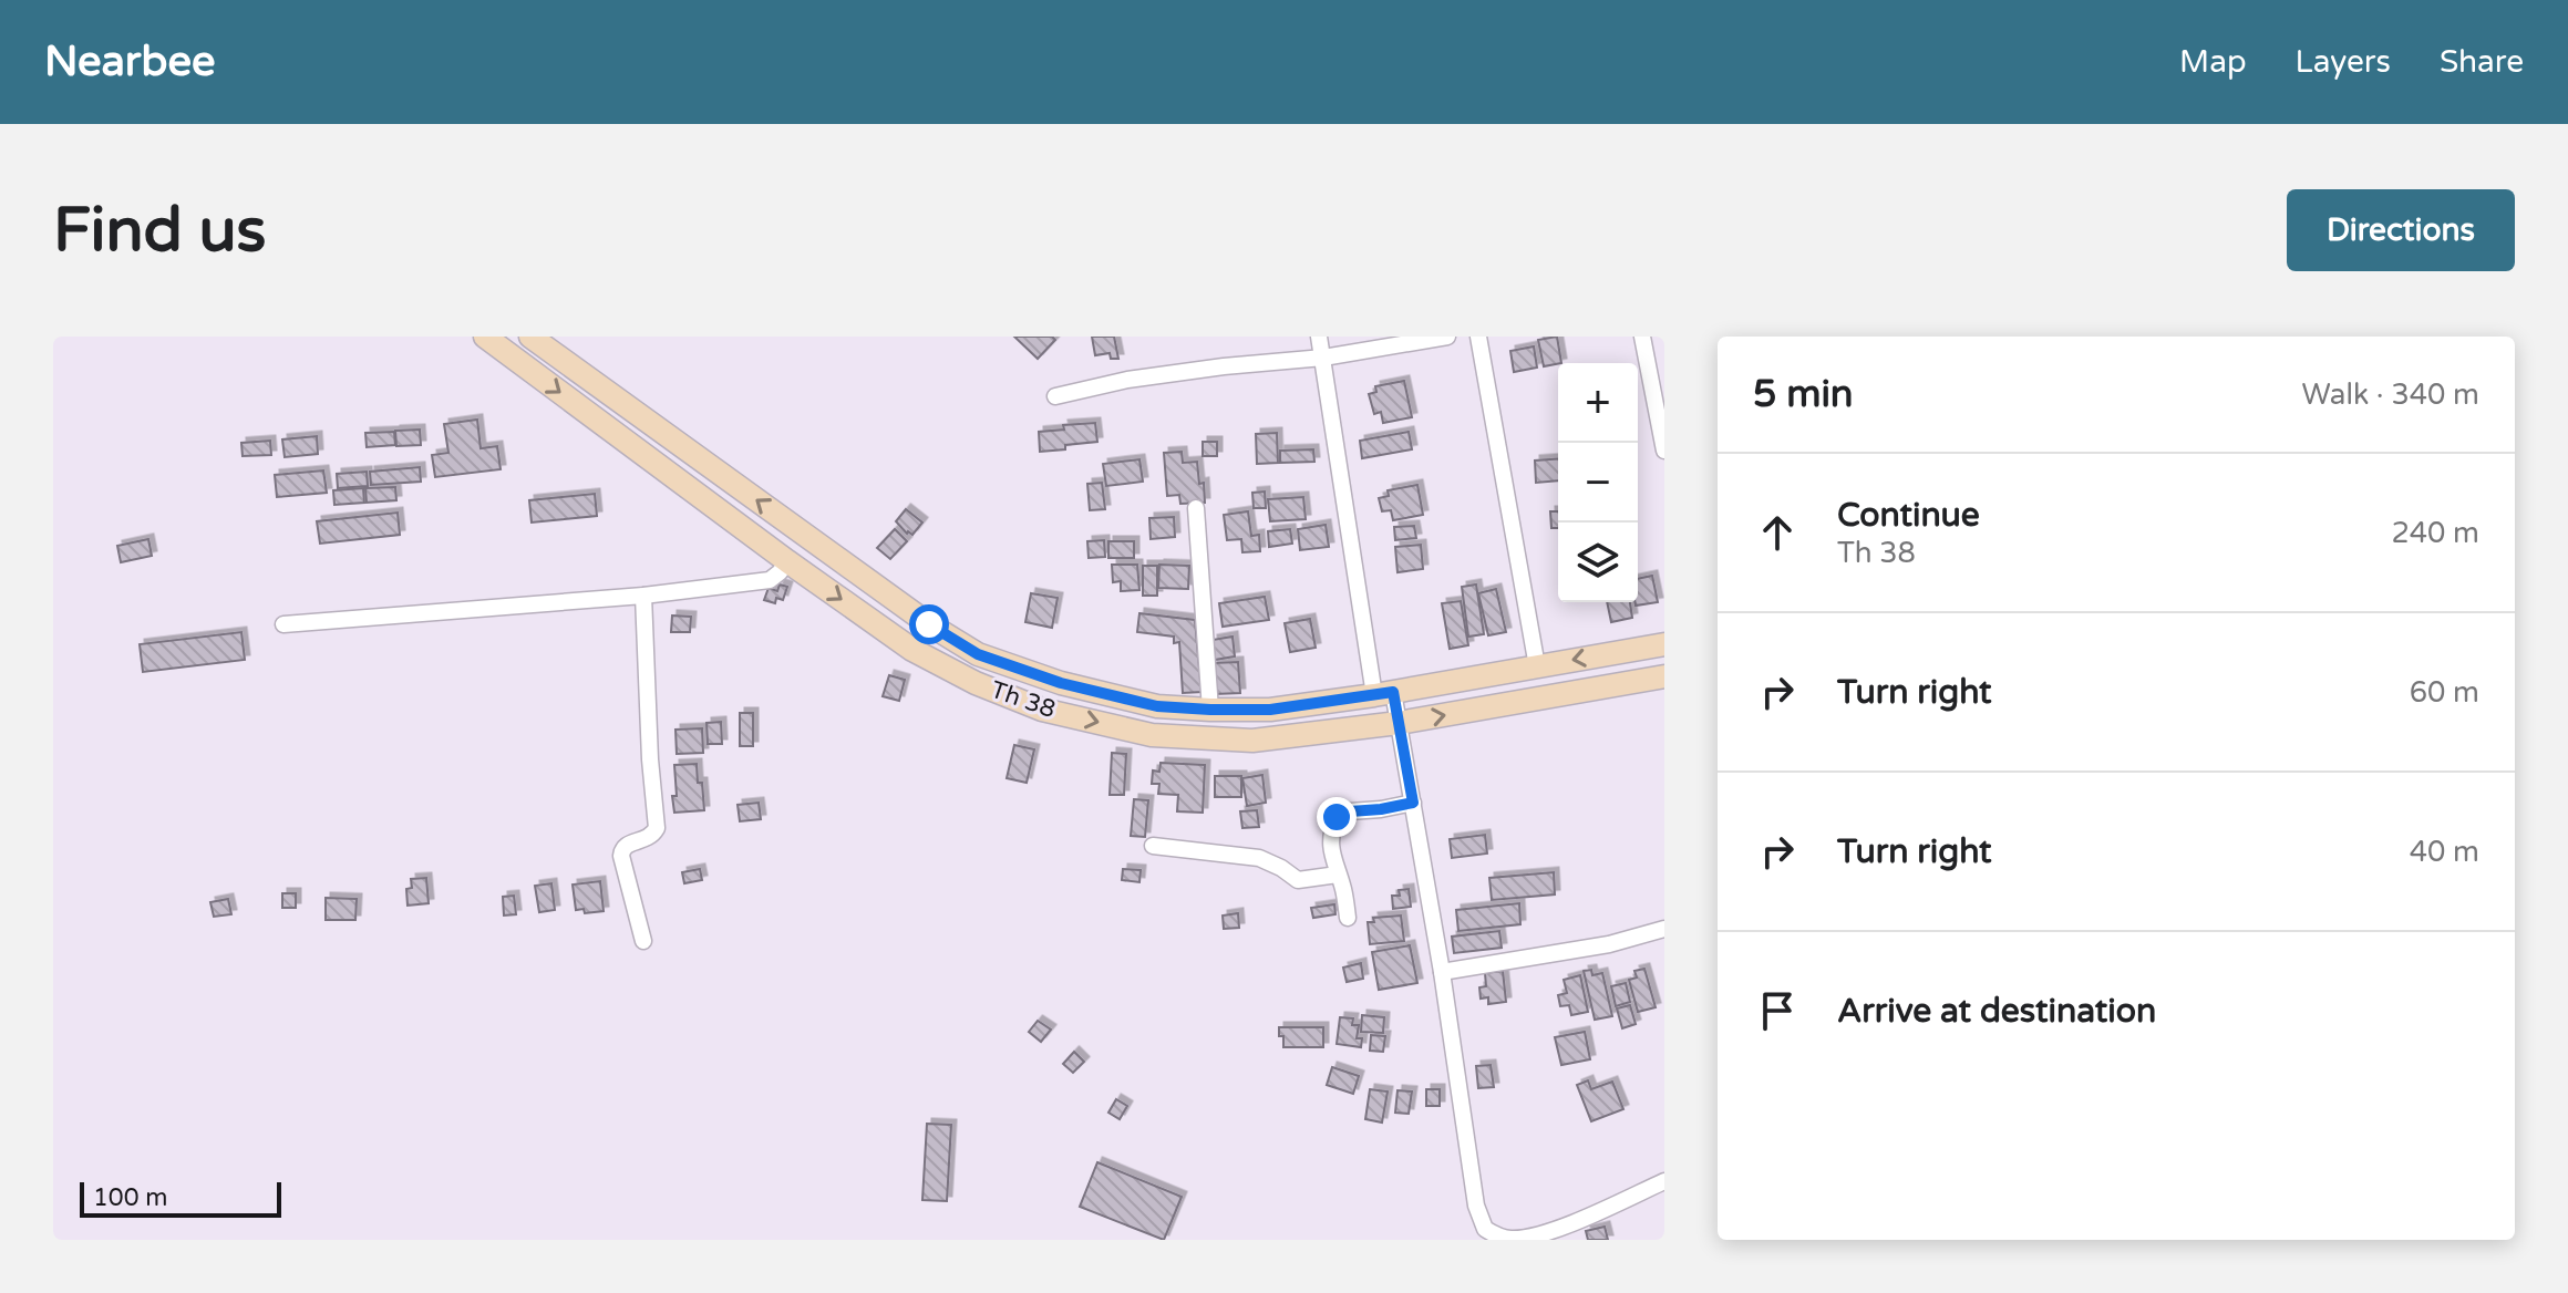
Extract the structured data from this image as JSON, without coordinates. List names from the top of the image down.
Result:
{
  "streets": {
    "street": ["Th 38"]
  },
  "scale_bar": "100 m",
  "page": {
    "header": "Nearbee",
    "nav": ["Map", "Layers", "Share"],
    "buttons": "Directions",
    "title": "Find us",
    "heading": ["5 min", "Walk · 340 m"],
    "map_buttons": ["+", "−"],
    "list": [
      ["Continue", "Th 38", "240 m"],
      ["Turn right", "60 m"],
      ["Turn right", "40 m"],
      "Arrive at destination"
    ],
    "scale": "100 m"
  }
}
